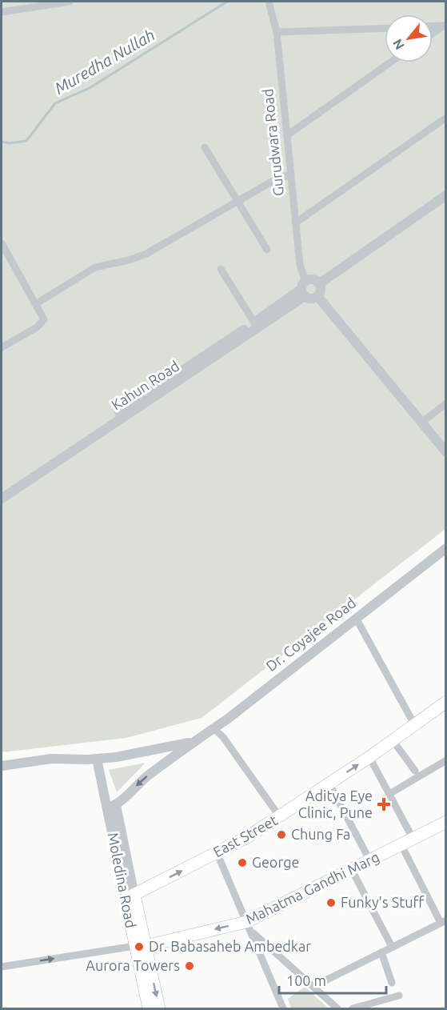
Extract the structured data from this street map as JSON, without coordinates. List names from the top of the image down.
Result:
{
  "streets": {
    "main road": ["East Street", "Moledina Road", "Mahatma Gandhi Marg"],
    "street": ["Gurudwara Road", "Kahun Road", "Dr. Coyajee Road"]
  },
  "crossings": [
    ["Gurudwara Road", "Kahun Road"],
    ["East Street", "Moledina Road"],
    ["Moledina Road", "Mahatma Gandhi Marg"]
  ],
  "one_way": ["East Street"],
  "water": ["Muredha Nullah"],
  "places": {
    "health": ["Aditya Eye Clinic, Pune"],
    "other": [
      "Chung Fa",
      "George",
      "Funky's Stuff",
      "Dr. Babasaheb Ambedkar",
      "Aurora Towers"
    ]
  },
  "scale_bar": "100 m",
  "north": "bottom left"
}
